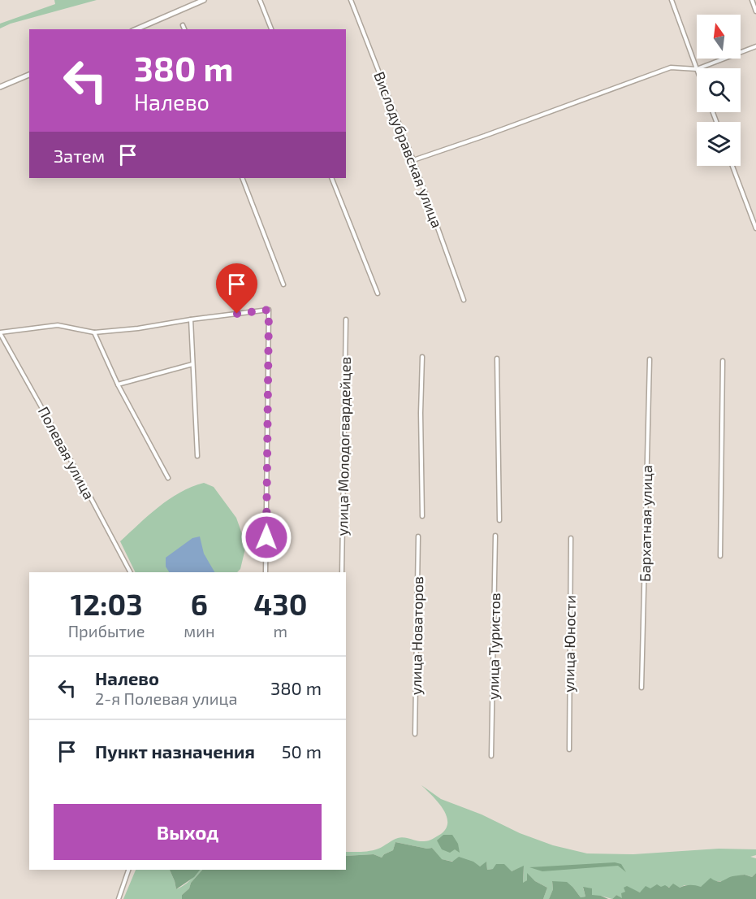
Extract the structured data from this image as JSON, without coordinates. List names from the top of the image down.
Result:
{
  "streets": {
    "street": [
      "Вислодубравская улица",
      "улица Молодогвардейцев",
      "Полевая улица",
      "Бархатная улица",
      "улица Новаторов",
      "улица Юности",
      "улица Туристов"
    ]
  },
  "north": "top",
  "page": {
    "turn": ["380 m", "Налево"],
    "then": "Затем",
    "eta": [
      "12:03",
      "Прибытие",
      "6",
      "мин",
      "430",
      "m"
    ],
    "list": [
      {
        "name": "Налево",
        "note": "2-я Полевая улица",
        "value": "380 m"
      },
      {
        "name": "Пункт назначения",
        "value": "50 m"
      }
    ],
    "buttons": "Выход"
  }
}
